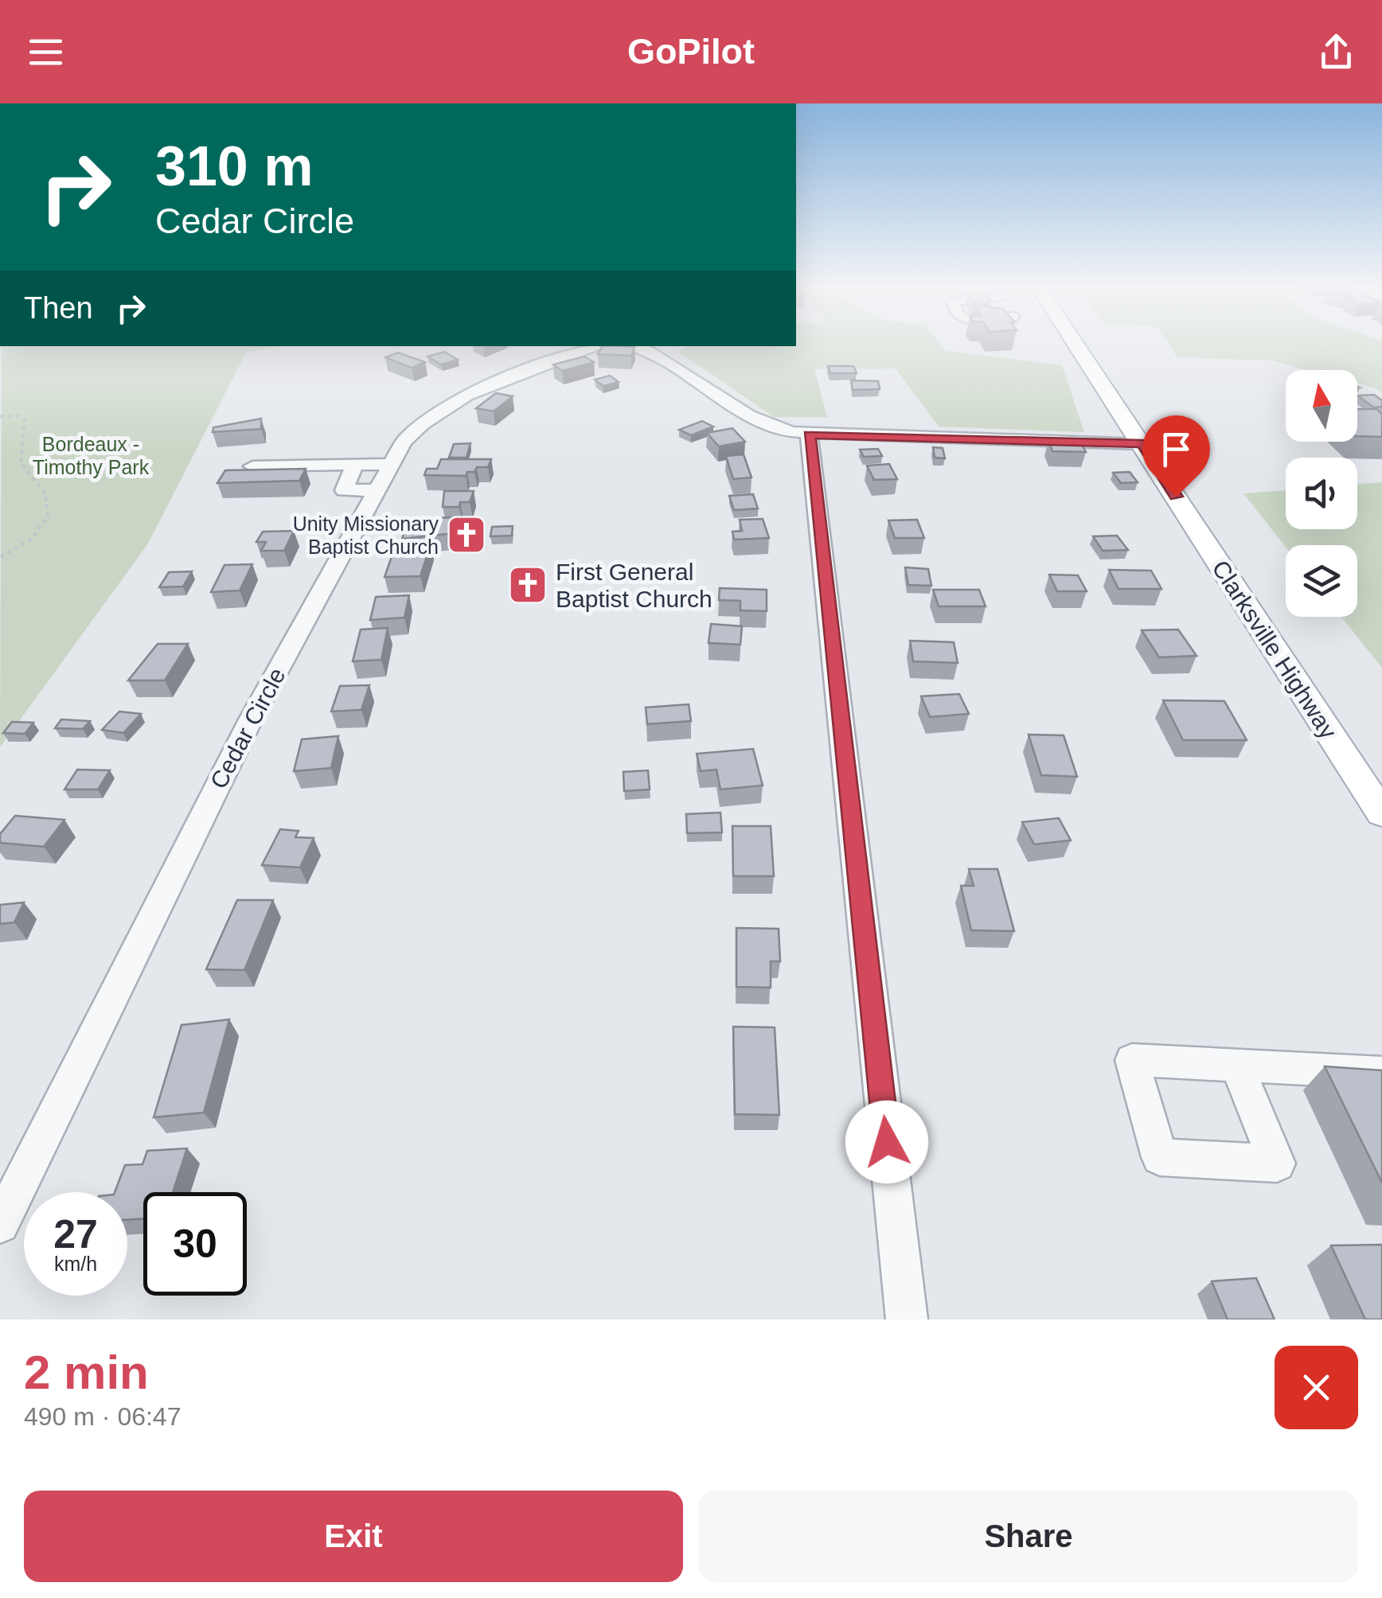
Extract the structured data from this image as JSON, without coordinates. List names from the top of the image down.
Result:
{
  "streets": {
    "main road": ["Clarksville Highway"],
    "street": ["Cedar Circle"]
  },
  "parks": ["Bordeaux - Timothy Park"],
  "places": {
    "church": ["Unity Missionary Baptist Church", "First General Baptist Church"]
  },
  "north": "top",
  "page": {
    "header": "GoPilot",
    "turn": ["310 m", "Cedar Circle"],
    "then": "Then",
    "speed": "27 km/h",
    "limit": "30",
    "heading": ["2 min", "490 m · 06:47"],
    "buttons": ["Exit", "Share"]
  }
}
